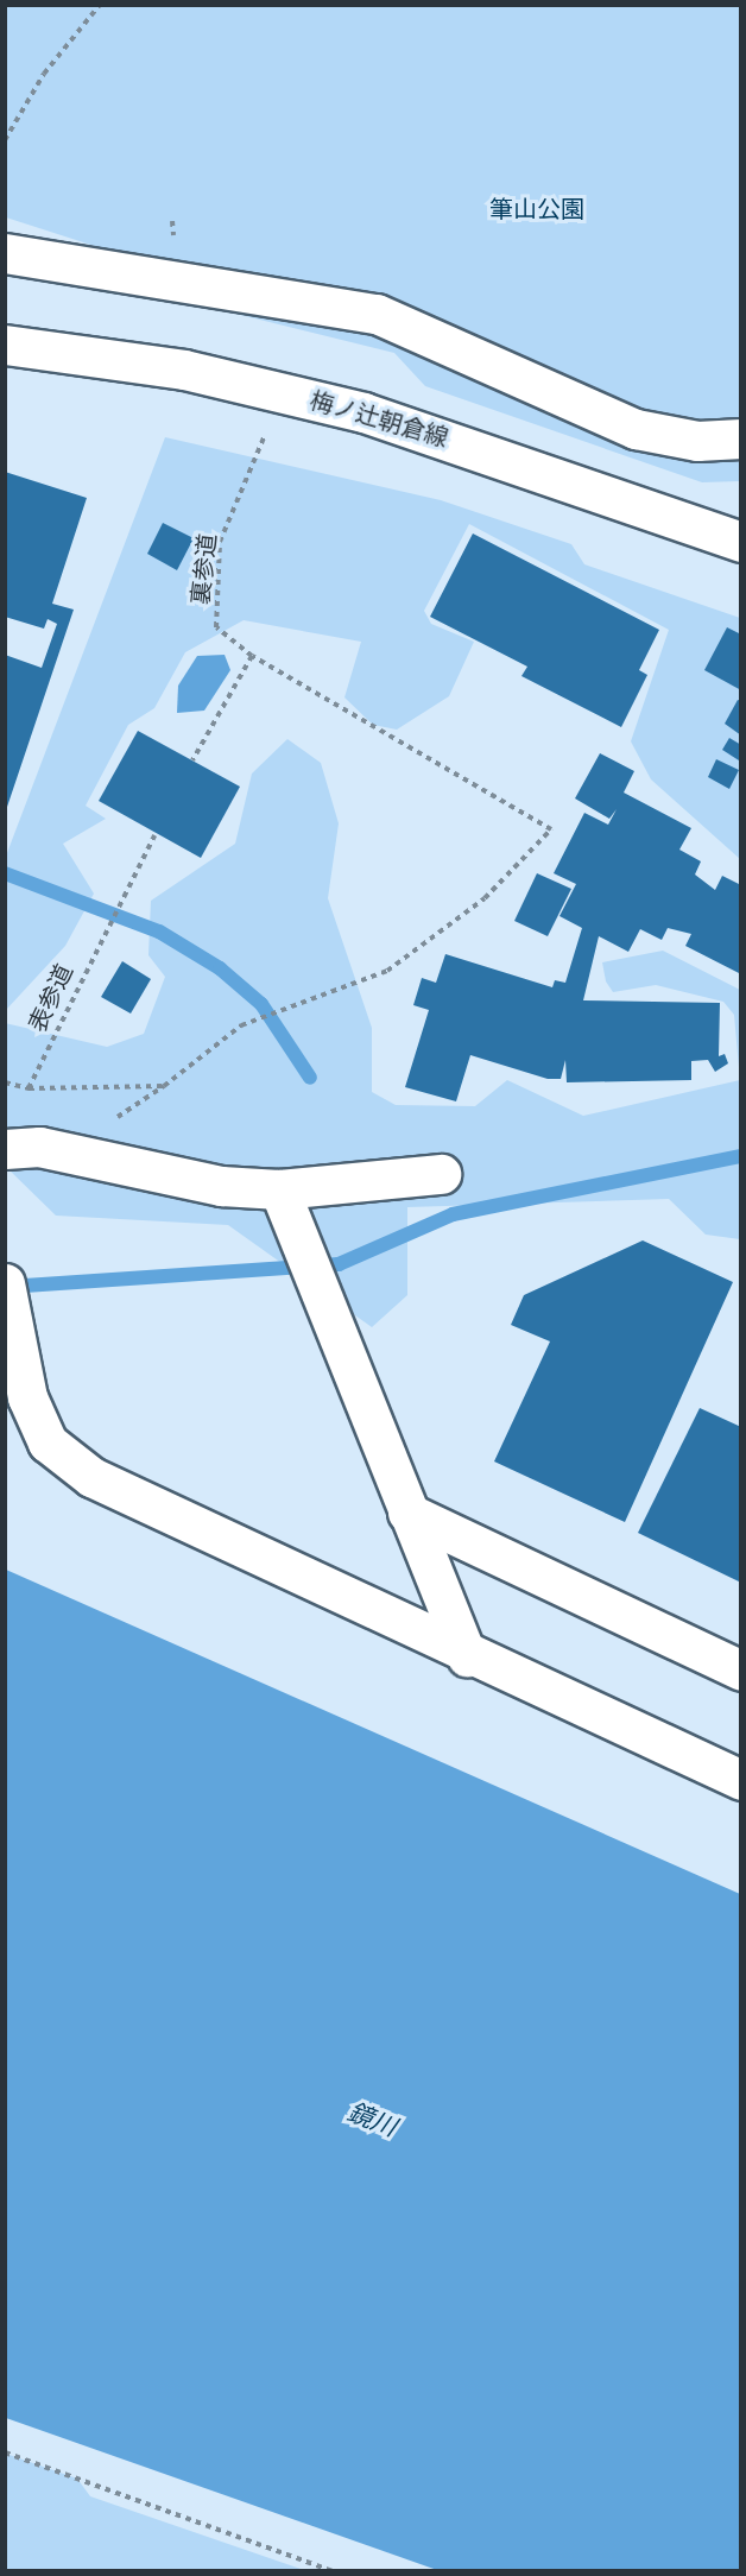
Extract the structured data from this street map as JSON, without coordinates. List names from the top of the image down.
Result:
{
  "streets": {
    "street": ["梅ノ辻朝倉線"],
    "path": ["裏参道", "表参道"]
  },
  "water": ["鏡川"],
  "parks": ["筆山公園"]
}
